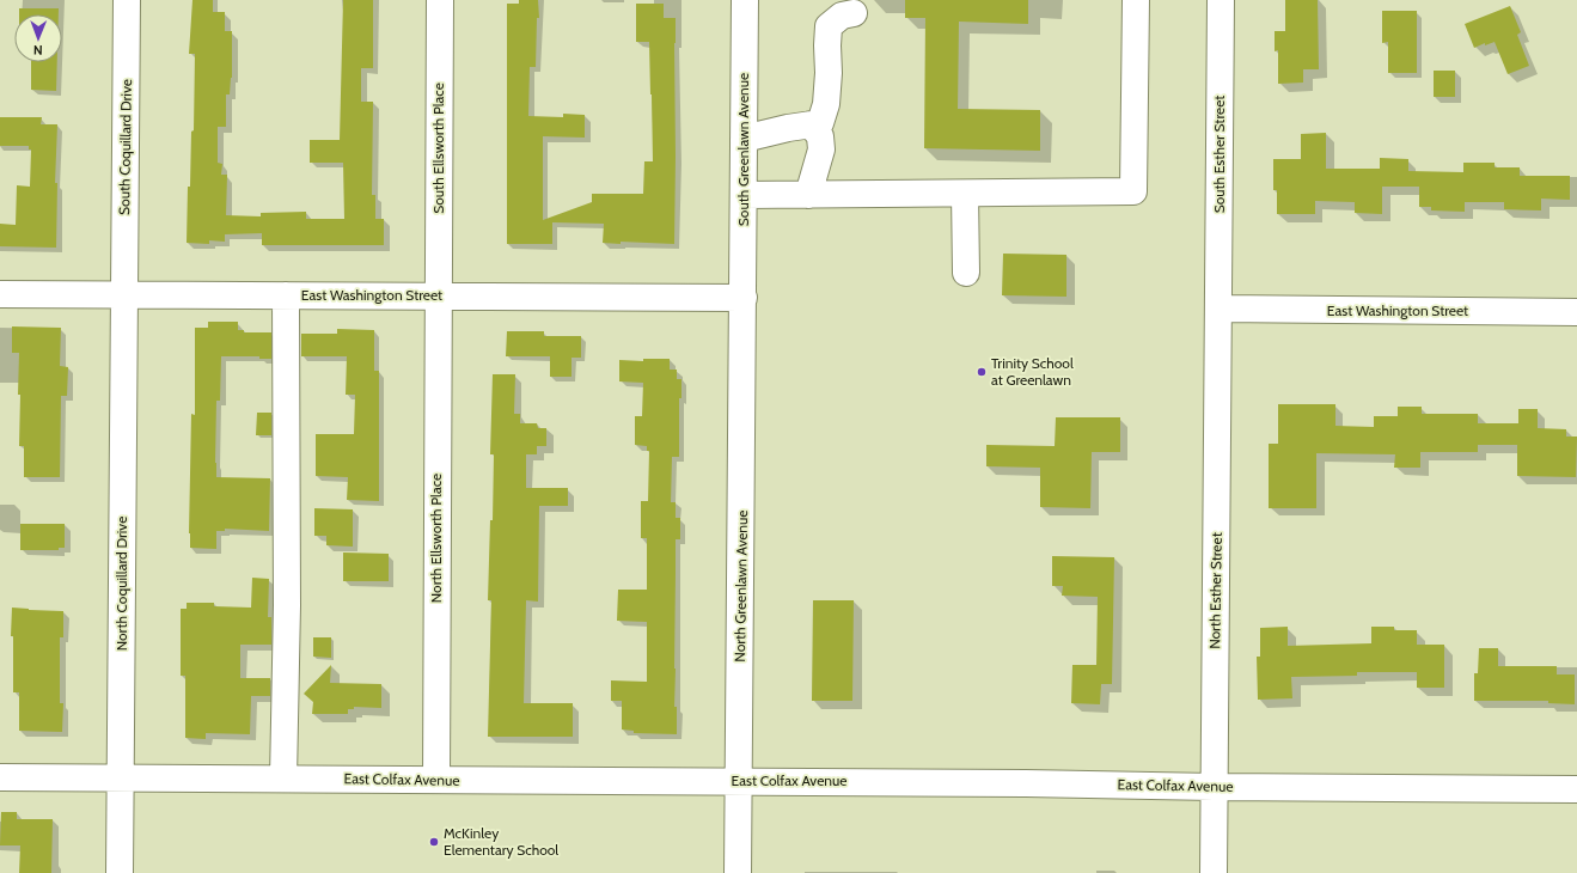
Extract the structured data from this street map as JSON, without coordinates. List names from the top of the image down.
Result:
{
  "streets": {
    "street": [
      "South Coquillard Drive",
      "South Ellsworth Place",
      "South Greenlawn Avenue",
      "South Esther Street",
      "East Washington Street",
      "North Ellsworth Place",
      "North Coquillard Drive",
      "North Greenlawn Avenue",
      "North Esther Street",
      "East Colfax Avenue"
    ]
  },
  "crossings": [
    ["South Coquillard Drive", "East Washington Street"],
    ["South Coquillard Drive", "North Coquillard Drive"],
    ["South Ellsworth Place", "East Washington Street"],
    ["South Ellsworth Place", "North Ellsworth Place"],
    ["South Greenlawn Avenue", "East Washington Street"],
    ["South Greenlawn Avenue", "North Greenlawn Avenue"],
    ["South Esther Street", "East Washington Street"],
    ["South Esther Street", "North Esther Street"],
    ["East Washington Street", "North Ellsworth Place"],
    ["East Washington Street", "North Coquillard Drive"],
    ["East Washington Street", "North Greenlawn Avenue"],
    ["East Washington Street", "North Esther Street"],
    ["North Ellsworth Place", "East Colfax Avenue"],
    ["North Coquillard Drive", "East Colfax Avenue"],
    ["North Greenlawn Avenue", "East Colfax Avenue"],
    ["North Esther Street", "East Colfax Avenue"]
  ],
  "places": ["Trinity School at Greenlawn", "McKinley Elementary School"],
  "north": "bottom"
}
